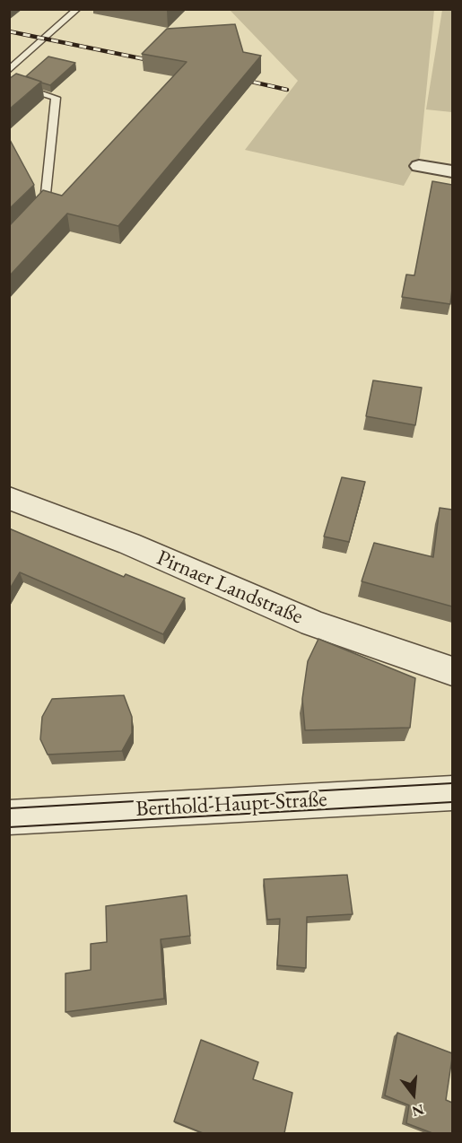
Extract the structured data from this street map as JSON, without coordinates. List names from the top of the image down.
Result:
{
  "streets": {
    "street": ["Pirnaer Landstraße", "Berthold-Haupt-Straße"]
  },
  "north": "bottom"
}
